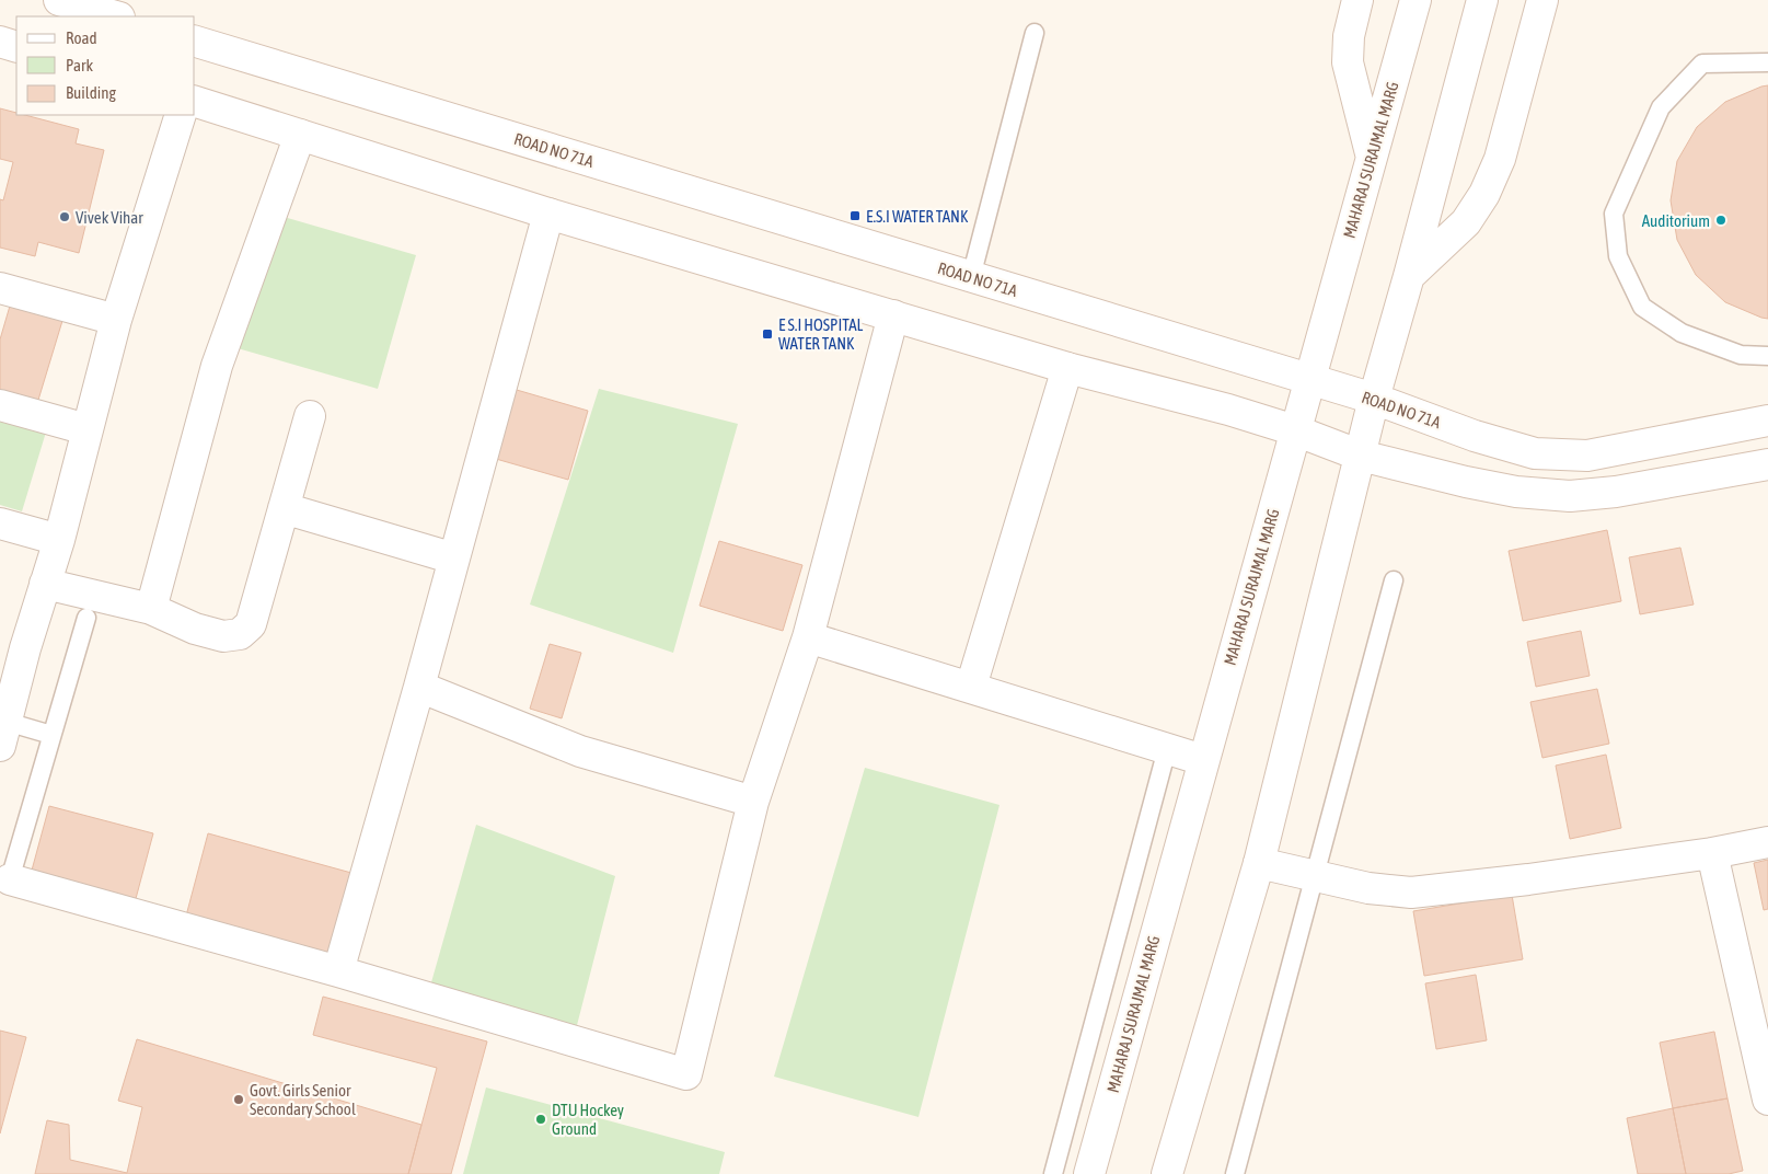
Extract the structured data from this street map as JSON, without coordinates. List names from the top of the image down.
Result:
{
  "streets": {
    "street": ["ROAD NO 71A", "MAHARAJ SURAJMAL MARG"]
  },
  "crossings": [
    ["ROAD NO 71A", "MAHARAJ SURAJMAL MARG"]
  ],
  "places": {
    "transit": ["E.S.I WATER TANK", "E S.I HOSPITAL WATER TANK"],
    "other": [
      "Vivek Vihar",
      "Auditorium",
      "Govt. Girls Senior Secondary School",
      "DTU Hockey Ground"
    ]
  },
  "legend": ["Road", "Park", "Building"]
}
